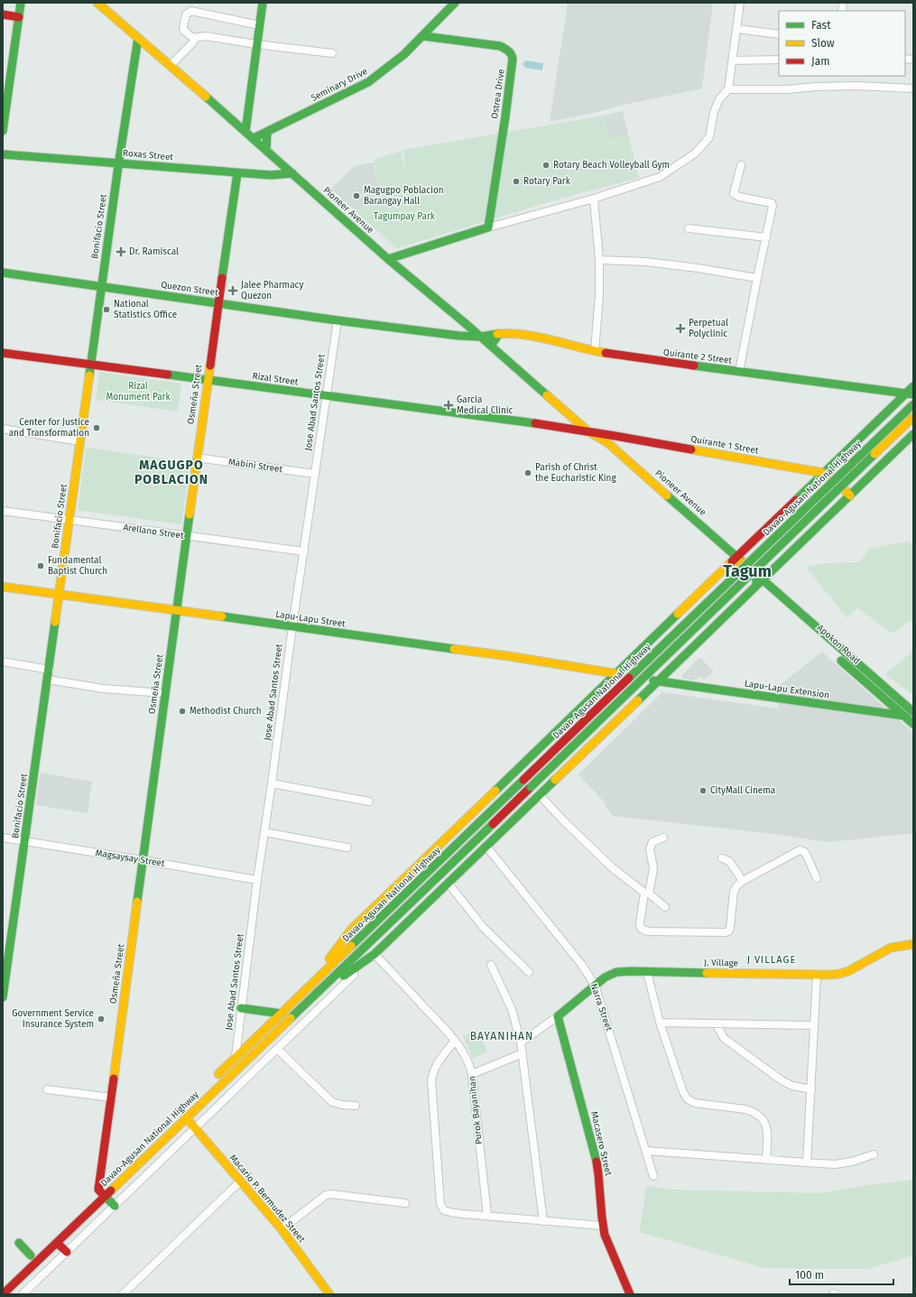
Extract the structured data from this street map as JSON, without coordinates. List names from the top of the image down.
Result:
{
  "streets": {
    "main road": [
      "Seminary Drive",
      "Ostrea Drive",
      "Roxas Street",
      "Pioneer Avenue",
      "Bonifacio Street",
      "Quezon Street",
      "Quirante 2 Street",
      "Rizal Street",
      "Osmeña Street",
      "Quirante 1 Street",
      "Davao-Agusan National Highway",
      "Lapu-Lapu Street",
      "Apokon Road",
      "Lapu-Lapu Extension",
      "J. Village",
      "Macasero Street",
      "Macario P. Bermudez Street"
    ],
    "street": [
      "Jose Abad Santos Street",
      "Mabini Street",
      "Arellano Street",
      "Magsaysay Street",
      "Narra Street",
      "Purok Bayanihan"
    ]
  },
  "crossings": [
    ["Seminary Drive", "Ostrea Drive"],
    ["Seminary Drive", "Pioneer Avenue"],
    ["Roxas Street", "Pioneer Avenue"],
    ["Roxas Street", "Bonifacio Street"],
    ["Roxas Street", "Osmeña Street"],
    ["Pioneer Avenue", "Bonifacio Street"],
    ["Pioneer Avenue", "Quezon Street"],
    ["Pioneer Avenue", "Quirante 2 Street"],
    ["Pioneer Avenue", "Rizal Street"],
    ["Pioneer Avenue", "Quirante 1 Street"],
    ["Pioneer Avenue", "Davao-Agusan National Highway"],
    ["Pioneer Avenue", "Apokon Road"],
    ["Bonifacio Street", "Quezon Street"],
    ["Bonifacio Street", "Rizal Street"],
    ["Bonifacio Street", "Arellano Street"],
    ["Bonifacio Street", "Lapu-Lapu Street"],
    ["Bonifacio Street", "Magsaysay Street"],
    ["Quezon Street", "Quirante 2 Street"],
    ["Quezon Street", "Osmeña Street"],
    ["Quezon Street", "Jose Abad Santos Street"],
    ["Quirante 2 Street", "Davao-Agusan National Highway"],
    ["Rizal Street", "Osmeña Street"],
    ["Rizal Street", "Jose Abad Santos Street"],
    ["Rizal Street", "Quirante 1 Street"],
    ["Osmeña Street", "Mabini Street"],
    ["Osmeña Street", "Davao-Agusan National Highway"],
    ["Osmeña Street", "Arellano Street"],
    ["Osmeña Street", "Lapu-Lapu Street"],
    ["Osmeña Street", "Magsaysay Street"],
    ["Jose Abad Santos Street", "Mabini Street"],
    ["Jose Abad Santos Street", "Davao-Agusan National Highway"],
    ["Jose Abad Santos Street", "Arellano Street"],
    ["Jose Abad Santos Street", "Lapu-Lapu Street"],
    ["Jose Abad Santos Street", "Magsaysay Street"],
    ["Quirante 1 Street", "Davao-Agusan National Highway"],
    ["Davao-Agusan National Highway", "Lapu-Lapu Street"],
    ["Davao-Agusan National Highway", "Apokon Road"],
    ["Davao-Agusan National Highway", "Lapu-Lapu Extension"],
    ["Davao-Agusan National Highway", "Narra Street"],
    ["Davao-Agusan National Highway", "Purok Bayanihan"],
    ["Davao-Agusan National Highway", "Macario P. Bermudez Street"],
    ["Lapu-Lapu Street", "Lapu-Lapu Extension"],
    ["Apokon Road", "Lapu-Lapu Extension"],
    ["J. Village", "Narra Street"],
    ["J. Village", "Macasero Street"]
  ],
  "districts": [
    "MAGUGPO POBLACION",
    "Tagum",
    "J VILLAGE",
    "BAYANIHAN"
  ],
  "parks": ["Tagumpay Park", "Rizal Monument Park"],
  "places": {
    "other": [
      "Rotary Beach Volleyball Gym",
      "Rotary Park",
      "Magugpo Poblacion Barangay Hall",
      "National Statistics Office",
      "Center for Justice and Transformation",
      "Parish of Christ the Eucharistic King",
      "Fundamental Baptist Church",
      "Methodist Church",
      "CityMall Cinema",
      "Government Service Insurance System"
    ],
    "health": [
      "Dr. Ramiscal",
      "Jalee Pharmacy Quezon",
      "Perpetual Polyclinic",
      "Garcia Medical Clinic"
    ]
  },
  "legend": ["Fast", "Slow", "Jam"],
  "scale_bar": "100 m"
}
